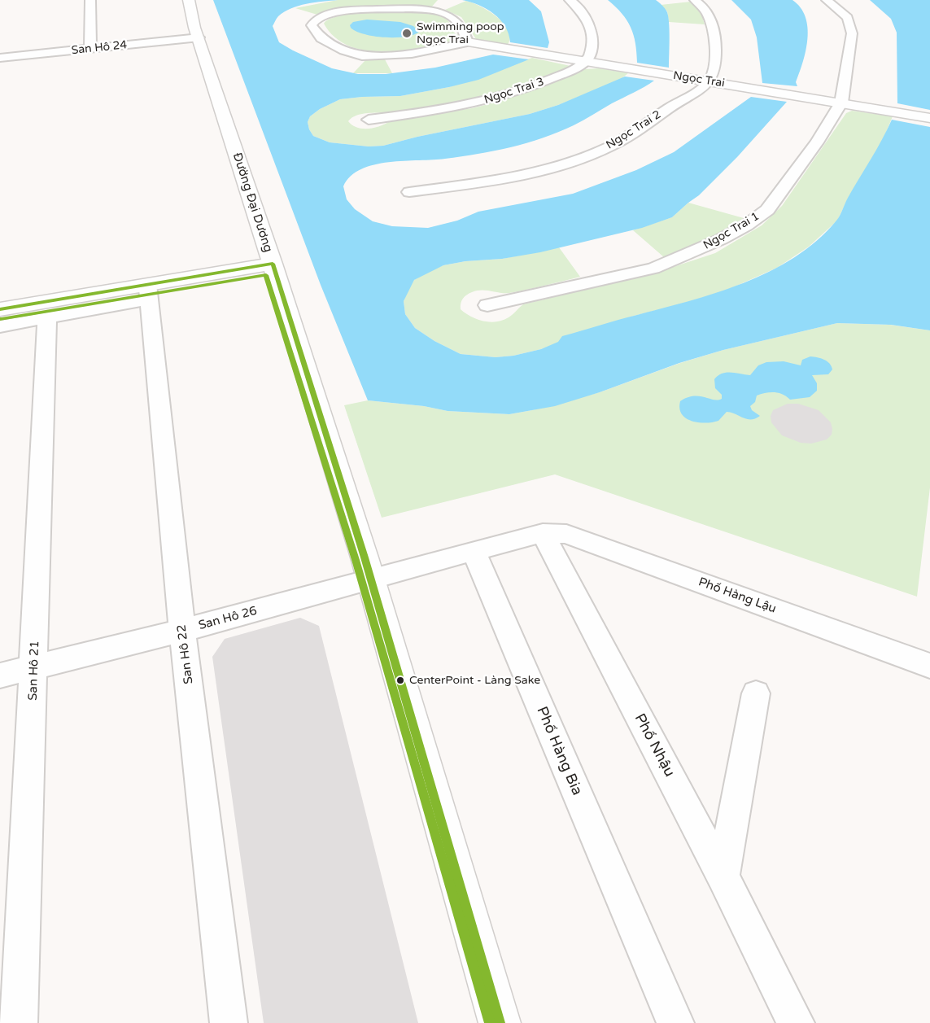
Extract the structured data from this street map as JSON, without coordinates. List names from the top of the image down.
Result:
{
  "streets": {
    "street": [
      "San Hô 24",
      "Ngọc Trai",
      "Ngọc Trai 3",
      "Ngọc Trai 2",
      "Đường Đại Dương",
      "Ngọc Trai 1",
      "Phố Hàng Lậu",
      "San Hô 26",
      "San Hô 22",
      "San Hô 21",
      "Phố Nhậu",
      "Phố Hàng Bia"
    ]
  },
  "crossings": [
    ["San Hô 24", "Đường Đại Dương"],
    ["Ngọc Trai", "Ngọc Trai 3"],
    ["Ngọc Trai", "Ngọc Trai 2"],
    ["Ngọc Trai", "Ngọc Trai 1"],
    ["Đường Đại Dương", "San Hô 26"],
    ["Phố Hàng Lậu", "Phố Nhậu"],
    ["San Hô 26", "San Hô 22"],
    ["San Hô 26", "San Hô 21"]
  ],
  "places": ["Swimming poop Ngọc Trai", "CenterPoint - Làng Sake"]
}
